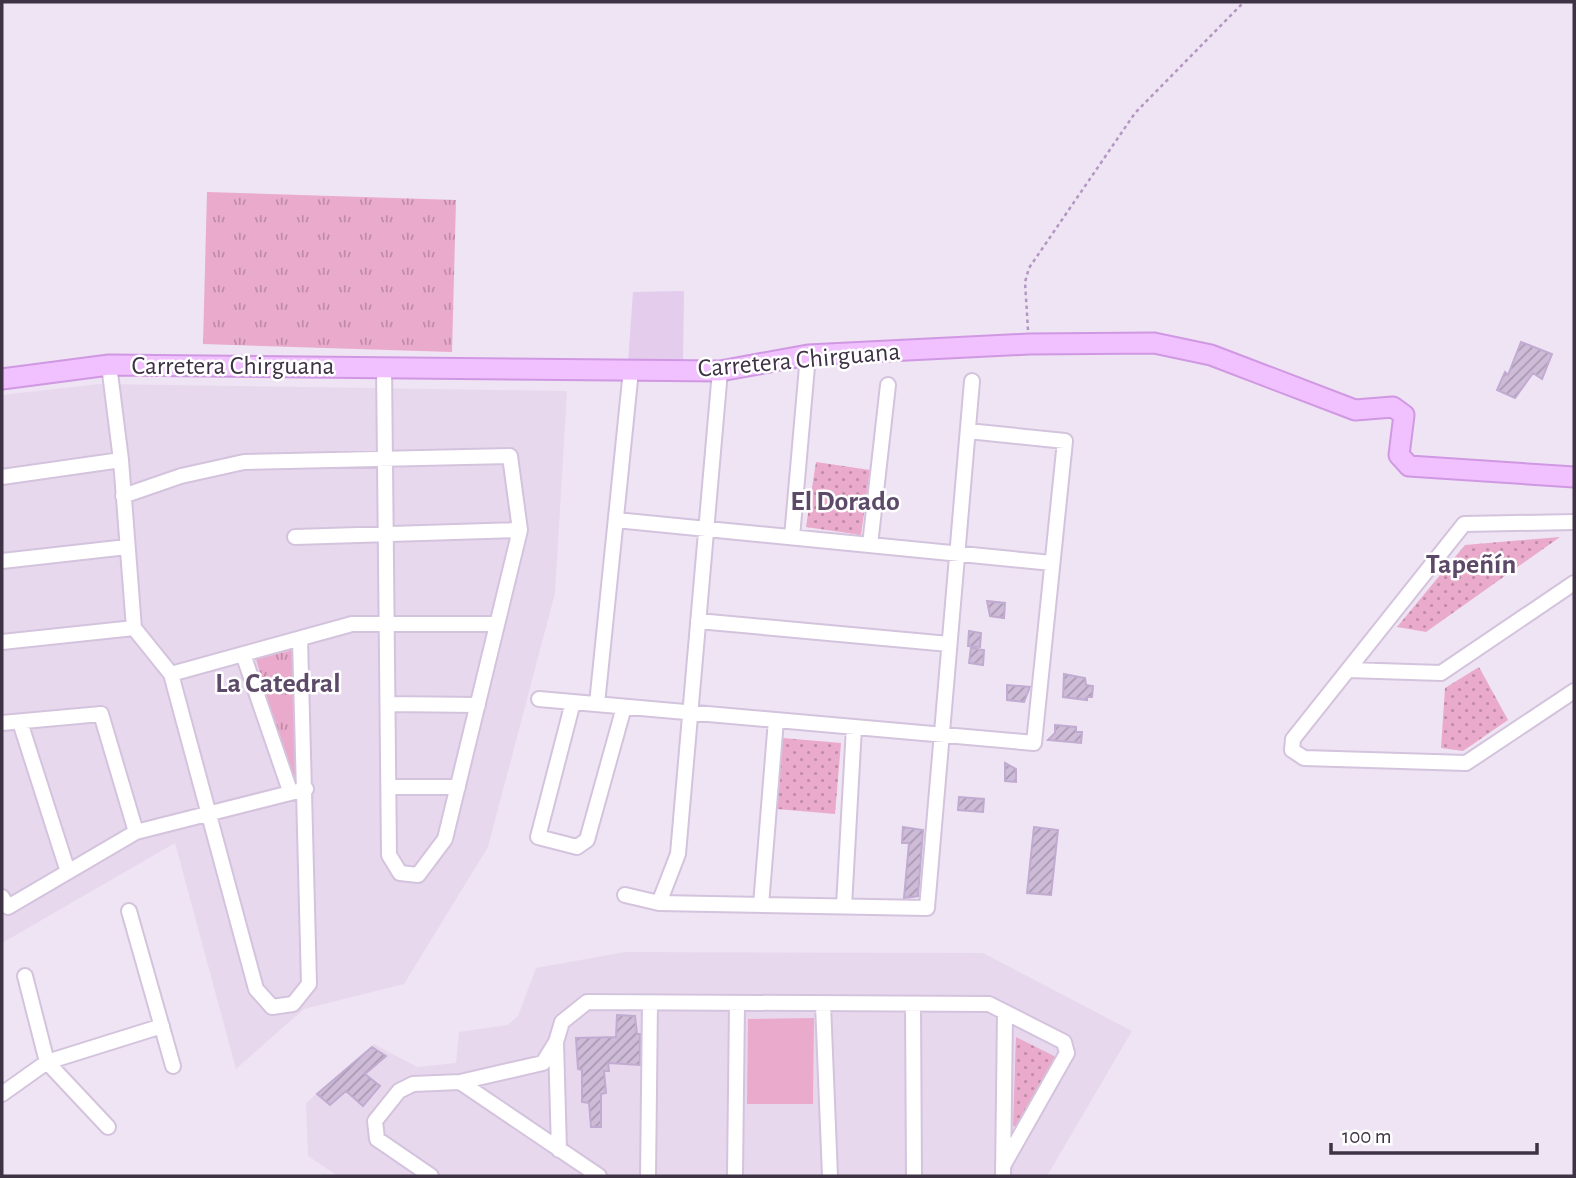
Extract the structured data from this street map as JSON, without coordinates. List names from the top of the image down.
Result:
{
  "streets": {
    "street": ["Carretera Chirguana"]
  },
  "districts": ["El Dorado", "Tapeñín", "La Catedral"],
  "scale_bar": "100 m"
}
